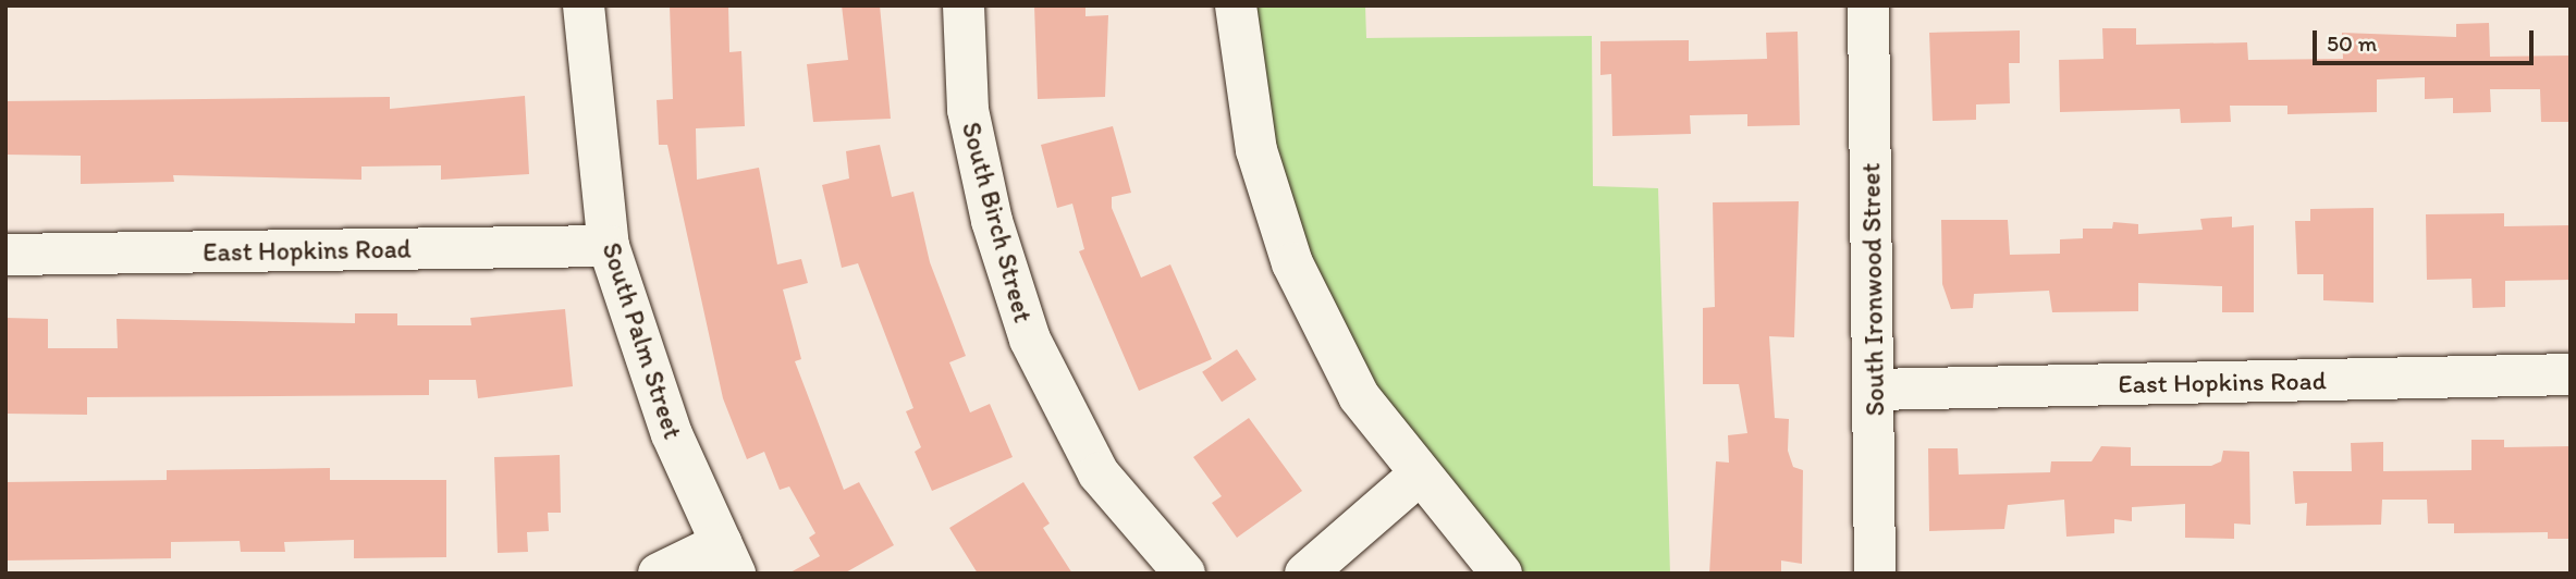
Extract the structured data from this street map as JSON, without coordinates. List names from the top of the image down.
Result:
{
  "streets": {
    "street": [
      "South Birch Street",
      "East Hopkins Road",
      "South Ironwood Street",
      "South Palm Street"
    ]
  },
  "crossings": [
    ["East Hopkins Road", "South Ironwood Street"],
    ["East Hopkins Road", "South Palm Street"]
  ],
  "scale_bar": "50 m"
}
